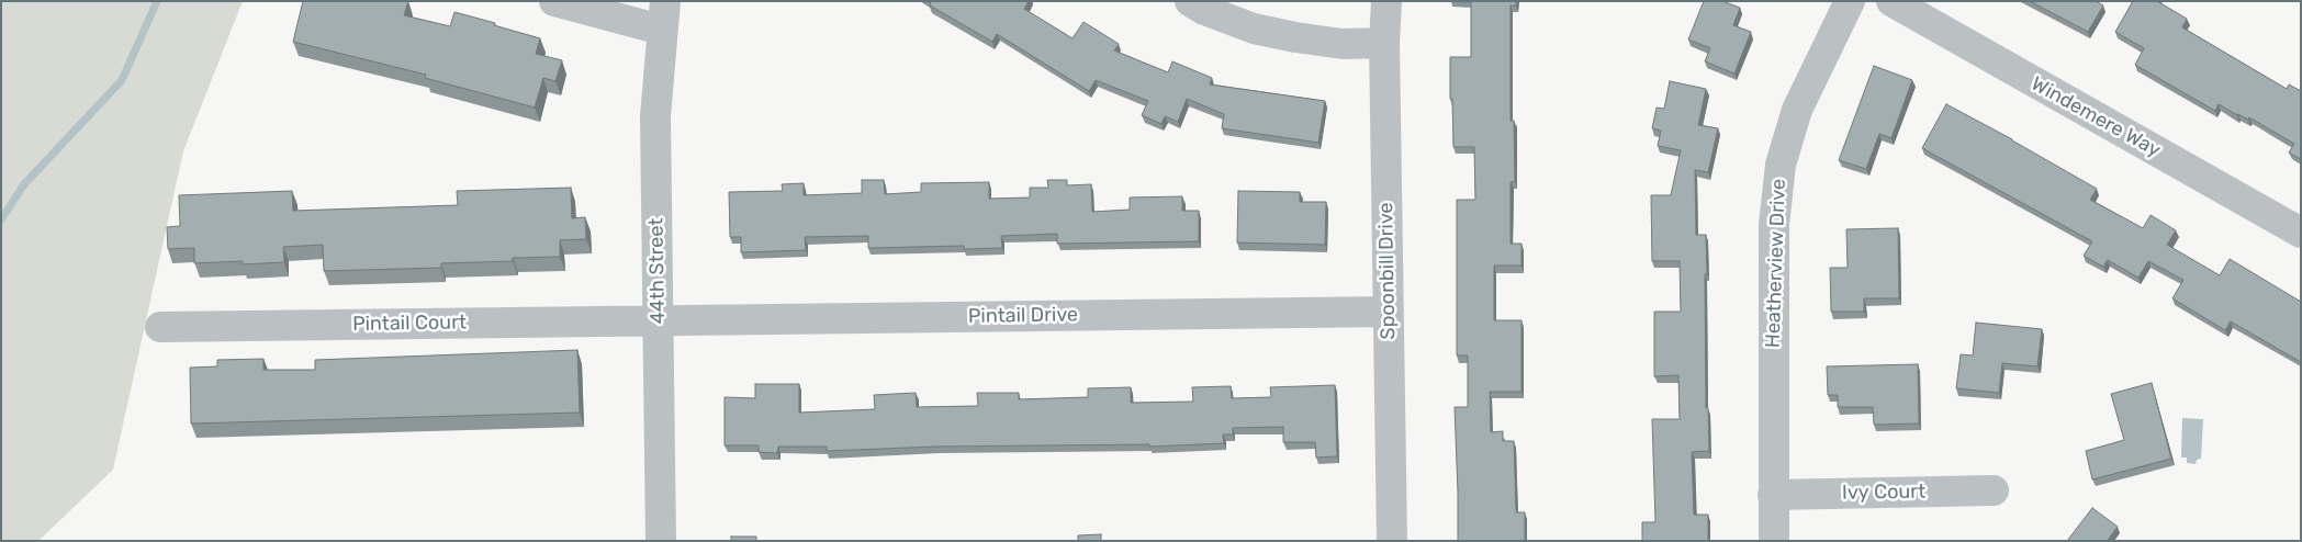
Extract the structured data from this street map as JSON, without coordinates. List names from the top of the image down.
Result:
{
  "streets": {
    "street": [
      "Windemere Way",
      "Heatherview Drive",
      "44th Street",
      "Spoonbill Drive",
      "Pintail Drive",
      "Pintail Court",
      "Ivy Court"
    ]
  },
  "crossings": [
    ["Heatherview Drive", "Ivy Court"],
    ["44th Street", "Pintail Drive"],
    ["44th Street", "Pintail Court"],
    ["Spoonbill Drive", "Pintail Drive"],
    ["Pintail Drive", "Pintail Court"]
  ]
}
